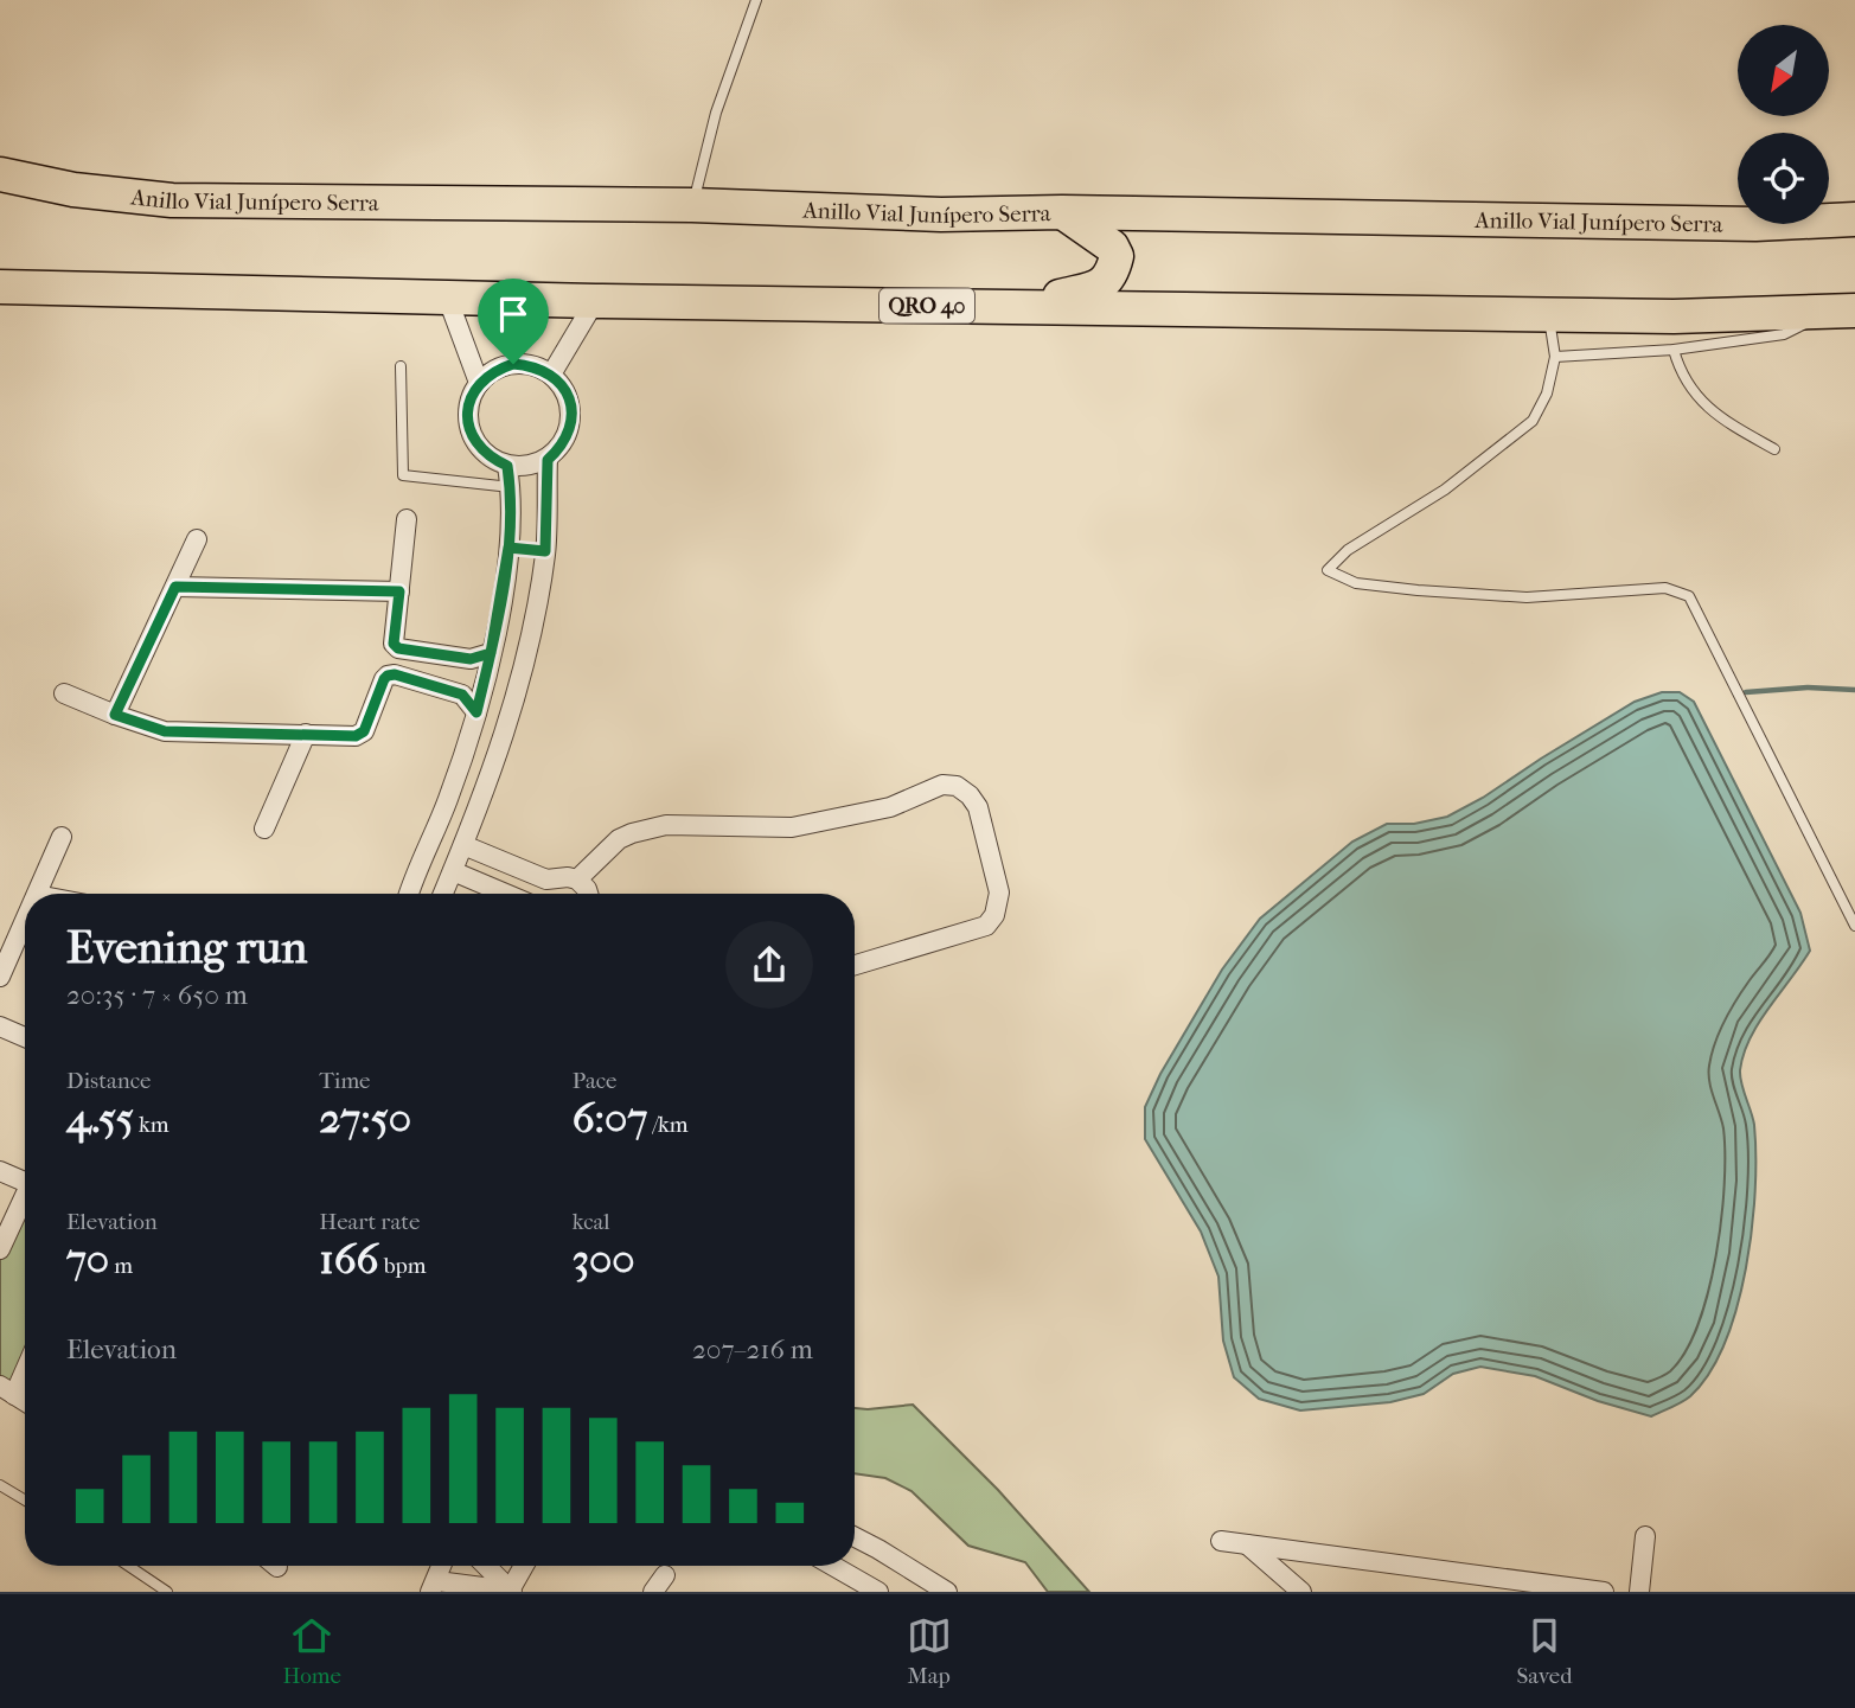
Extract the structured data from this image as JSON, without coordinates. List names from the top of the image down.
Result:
{
  "streets": {
    "highway": ["Anillo Vial Junípero Serra", "QRO 40"]
  },
  "north": "bottom left",
  "page": {
    "heading": ["Evening run", "20:35 · 7 × 650 m"],
    "stats": [
      ["Distance", "4.55 km"],
      ["Time", "27:50"],
      ["Pace", "6:07 /km"],
      ["Elevation", "70 m"],
      ["Heart rate", "166 bpm"],
      ["kcal", "300"]
    ],
    "chart": ["Elevation", "207–216 m"],
    "tabs": ["Home", "Map", "Saved"]
  }
}
